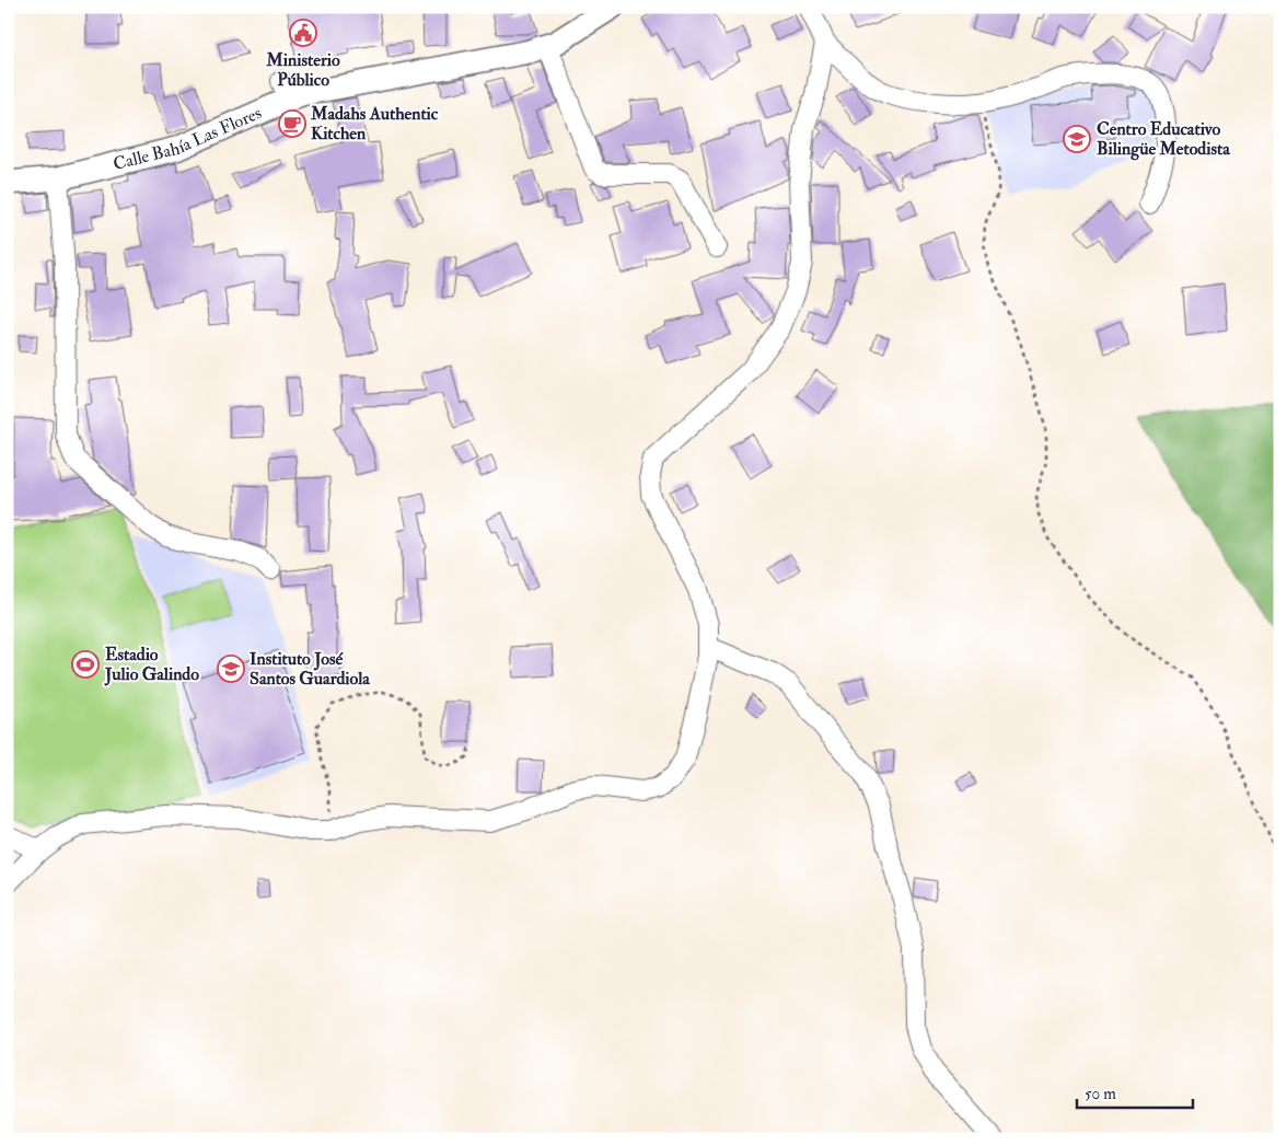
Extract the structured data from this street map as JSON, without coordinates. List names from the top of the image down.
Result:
{
  "streets": {
    "main road": ["Calle Bahía Las Flores"]
  },
  "places": {
    "public building": ["Ministerio Público"],
    "cafe": ["Madahs Authentic Kitchen"],
    "school or university": ["Centro Educativo Bilingüe Metodista", "Instituto José Santos Guardiola"],
    "sports": ["Estadio Julio Galindo"]
  },
  "scale_bar": "50 m"
}
